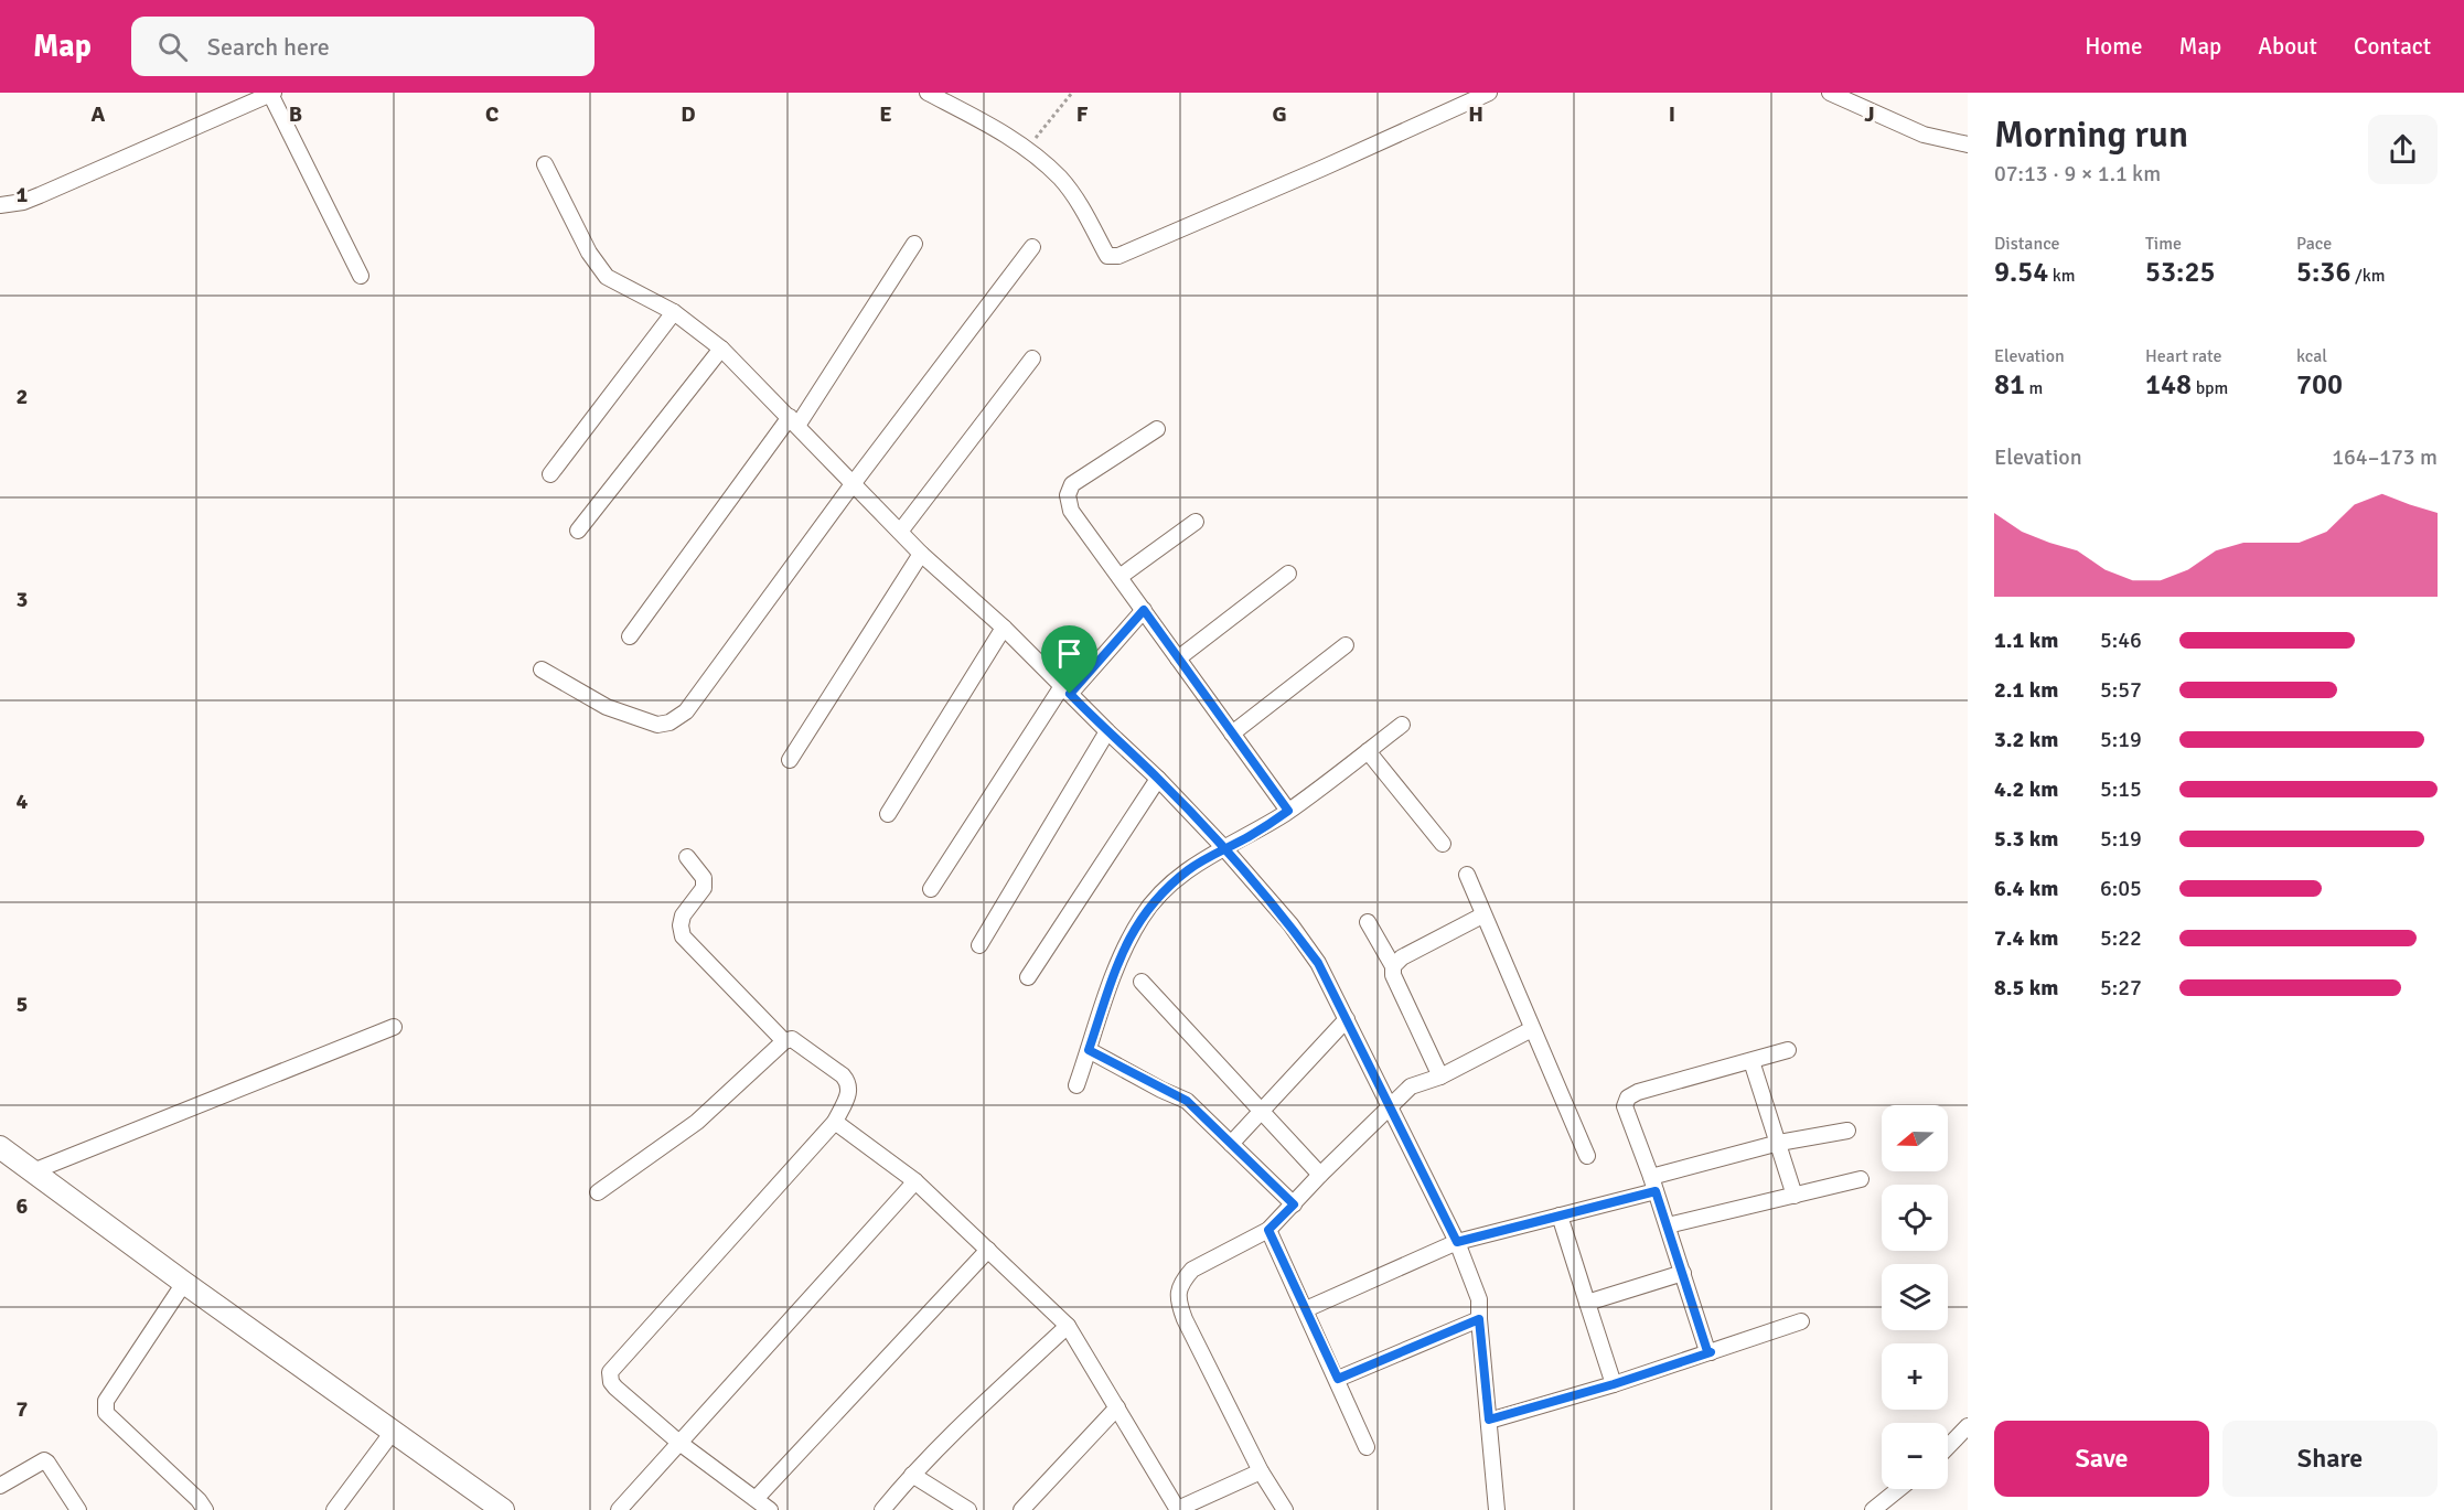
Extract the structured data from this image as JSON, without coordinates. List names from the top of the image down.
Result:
{
  "north": "left",
  "page": {
    "header": "Map",
    "search": "Search here",
    "nav": [
      "Home",
      "Map",
      "About",
      "Contact"
    ],
    "heading": ["Morning run", "07:13 · 9 × 1.1 km"],
    "stats": [
      ["Distance", "9.54 km"],
      ["Time", "53:25"],
      ["Pace", "5:36 /km"],
      ["Elevation", "81 m"],
      ["Heart rate", "148 bpm"],
      ["kcal", "700"]
    ],
    "chart": ["Elevation", "164–173 m"],
    "list": [
      {
        "name": "1.1 km",
        "note": "5:46"
      },
      {
        "name": "2.1 km",
        "note": "5:57"
      },
      {
        "name": "3.2 km",
        "note": "5:19"
      },
      {
        "name": "4.2 km",
        "note": "5:15"
      },
      {
        "name": "5.3 km",
        "note": "5:19"
      },
      {
        "name": "6.4 km",
        "note": "6:05"
      },
      {
        "name": "7.4 km",
        "note": "5:22"
      },
      {
        "name": "8.5 km",
        "note": "5:27"
      }
    ],
    "map_buttons": ["+", "−"],
    "buttons": ["Save", "Share"]
  },
  "grid": {
    "columns": [
      "A",
      "B",
      "C",
      "D",
      "E",
      "F",
      "G",
      "H",
      "I",
      "J"
    ],
    "rows": [
      "1",
      "2",
      "3",
      "4",
      "5",
      "6",
      "7"
    ]
  }
}
